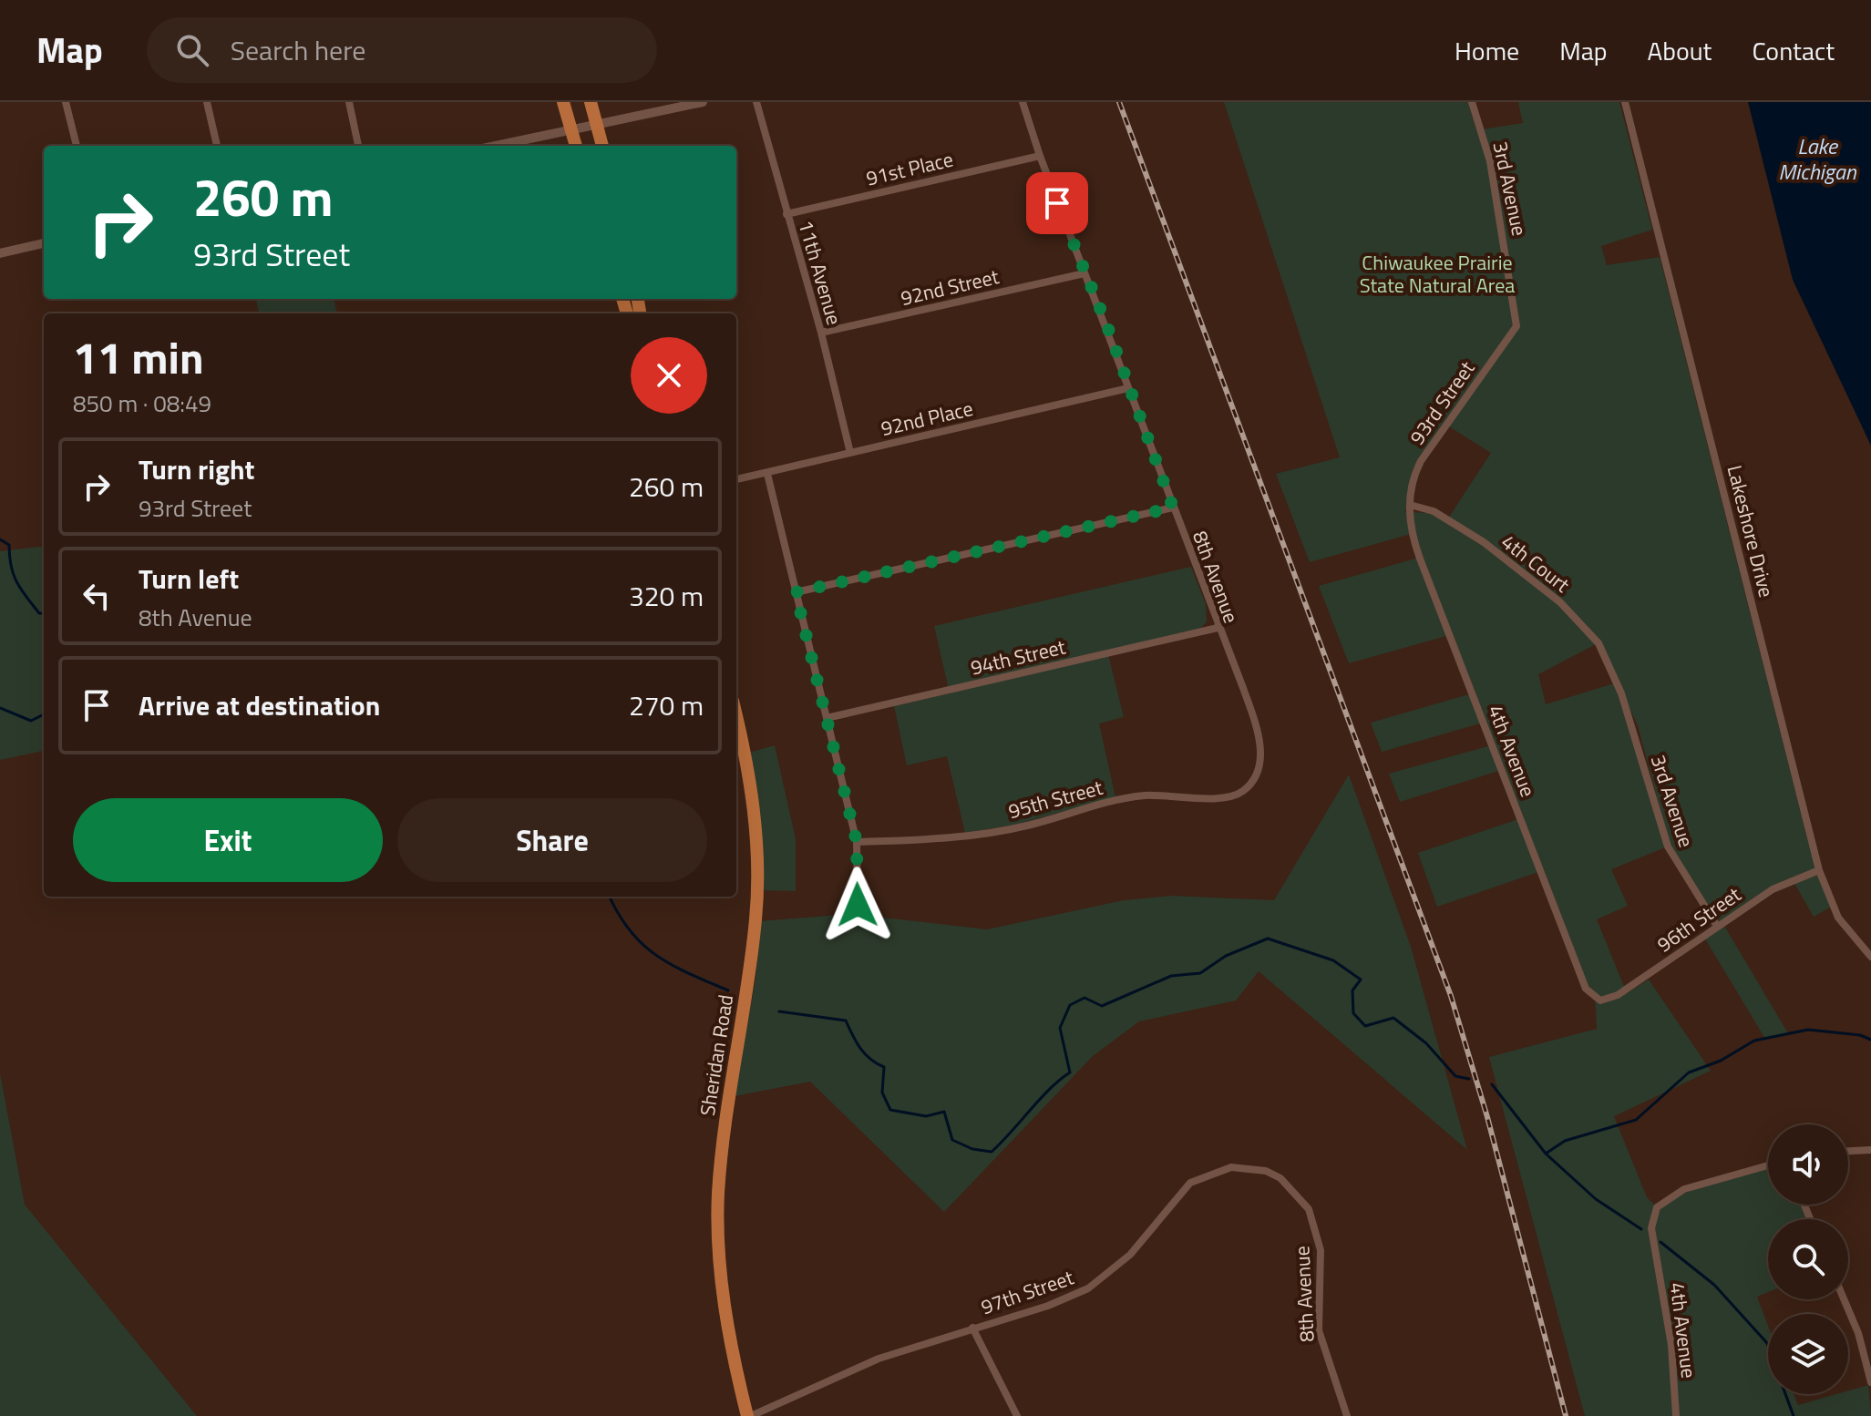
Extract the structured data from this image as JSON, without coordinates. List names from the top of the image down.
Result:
{
  "streets": {
    "main road": ["Sheridan Road"],
    "street": [
      "91st Place",
      "3rd Avenue",
      "11th Avenue",
      "92nd Street",
      "93rd Street",
      "92nd Place",
      "Lakeshore Drive",
      "4th Court",
      "8th Avenue",
      "94th Street",
      "4th Avenue",
      "95th Street",
      "96th Street",
      "97th Street"
    ]
  },
  "crossings": [
    ["91st Place", "11th Avenue"],
    ["91st Place", "8th Avenue"],
    ["3rd Avenue", "93rd Street"],
    ["3rd Avenue", "4th Court"],
    ["3rd Avenue", "96th Street"],
    ["11th Avenue", "92nd Street"],
    ["11th Avenue", "92nd Place"],
    ["92nd Street", "8th Avenue"],
    ["93rd Street", "4th Court"],
    ["93rd Street", "4th Avenue"],
    ["92nd Place", "8th Avenue"],
    ["Lakeshore Drive", "96th Street"],
    ["4th Court", "4th Avenue"],
    ["8th Avenue", "94th Street"],
    ["8th Avenue", "95th Street"],
    ["8th Avenue", "97th Street"],
    ["4th Avenue", "96th Street"],
    ["Sheridan Road", "97th Street"]
  ],
  "water": ["Lake Michigan"],
  "parks": ["Chiwaukee Prairie State Natural Area"],
  "page": {
    "header": "Map",
    "search": "Search here",
    "nav": [
      "Home",
      "Map",
      "About",
      "Contact"
    ],
    "turn": ["260 m", "93rd Street"],
    "heading": ["11 min", "850 m · 08:49"],
    "list": [
      {
        "name": "Turn right",
        "note": "93rd Street",
        "value": "260 m"
      },
      {
        "name": "Turn left",
        "note": "8th Avenue",
        "value": "320 m"
      },
      {
        "name": "Arrive at destination",
        "value": "270 m"
      }
    ],
    "buttons": ["Exit", "Share"]
  }
}
